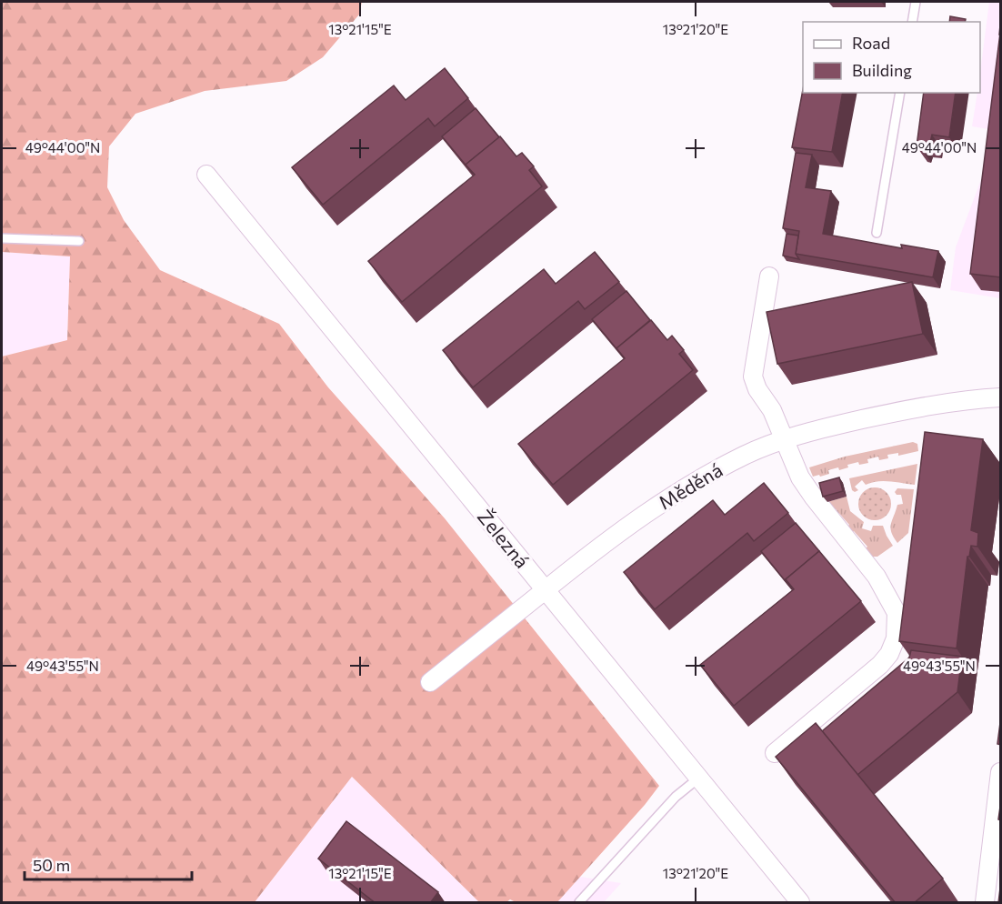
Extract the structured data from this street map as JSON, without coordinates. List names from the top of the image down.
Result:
{
  "streets": {
    "street": ["Měděná", "Železná"]
  },
  "crossings": [
    ["Měděná", "Železná"]
  ],
  "legend": ["Road", "Building"],
  "scale_bar": "50 m",
  "coordinates": [
    "13°21'15\"E",
    "13°21'20\"E",
    "49°44'00\"N",
    "49°43'55\"N"
  ]
}
